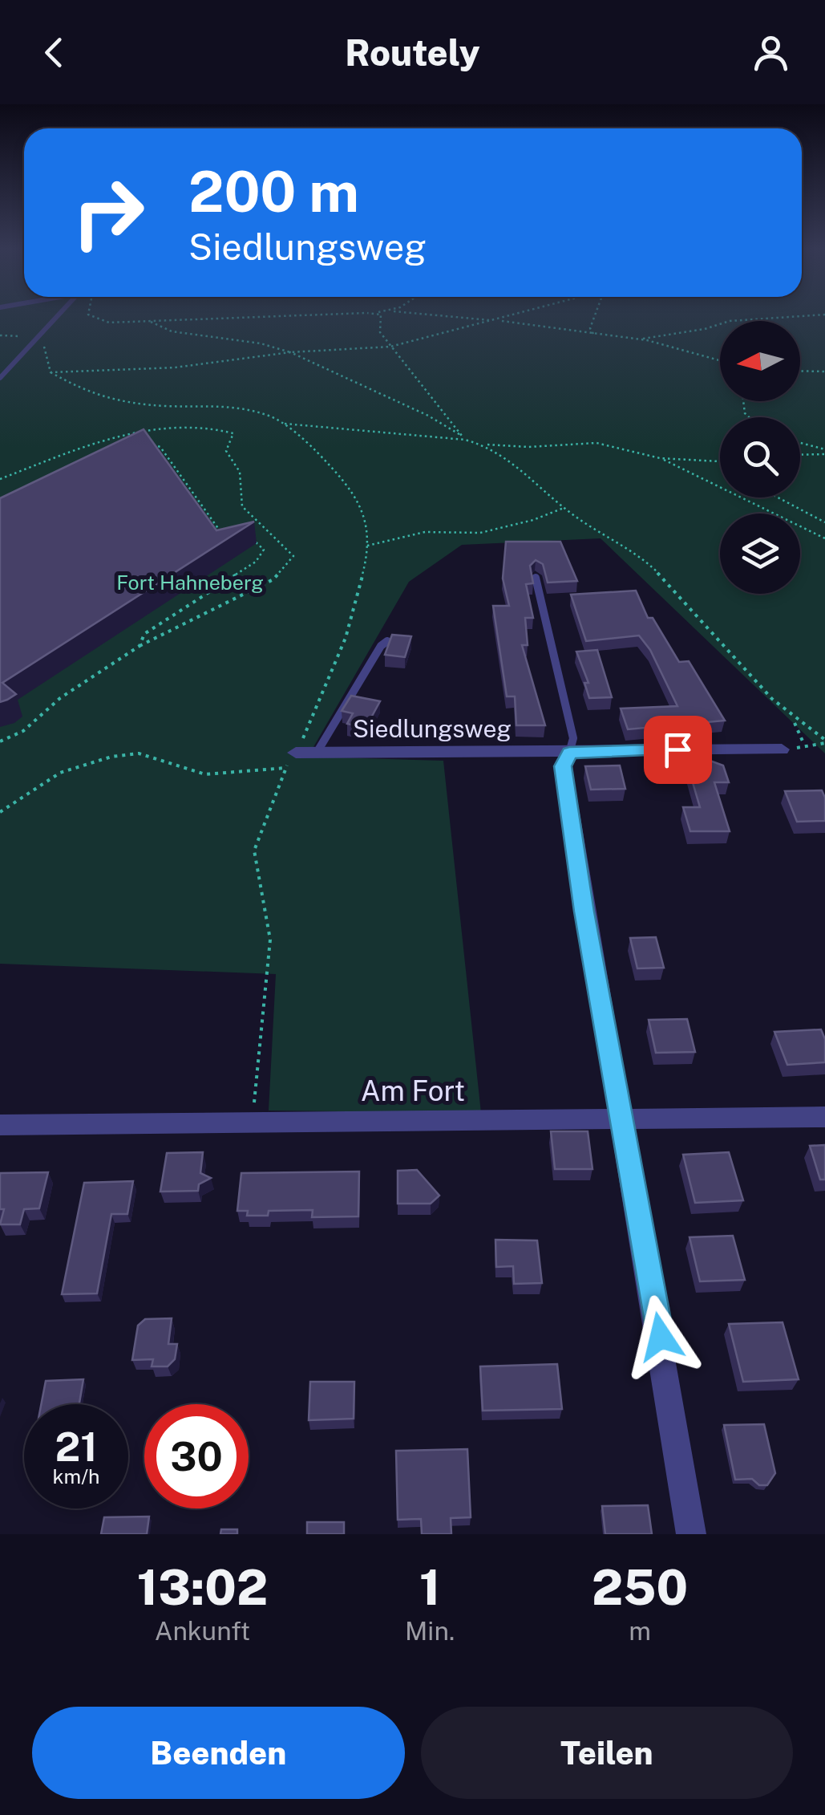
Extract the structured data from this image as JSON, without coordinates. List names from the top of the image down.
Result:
{
  "streets": {
    "street": ["Siedlungsweg", "Am Fort"]
  },
  "parks": ["Fort Hahneberg"],
  "north": "left",
  "page": {
    "header": "Routely",
    "turn": ["200 m", "Siedlungsweg"],
    "speed": "21 km/h",
    "limit": "30",
    "eta": [
      "13:02",
      "Ankunft",
      "1",
      "Min.",
      "250",
      "m"
    ],
    "buttons": ["Beenden", "Teilen"]
  }
}
